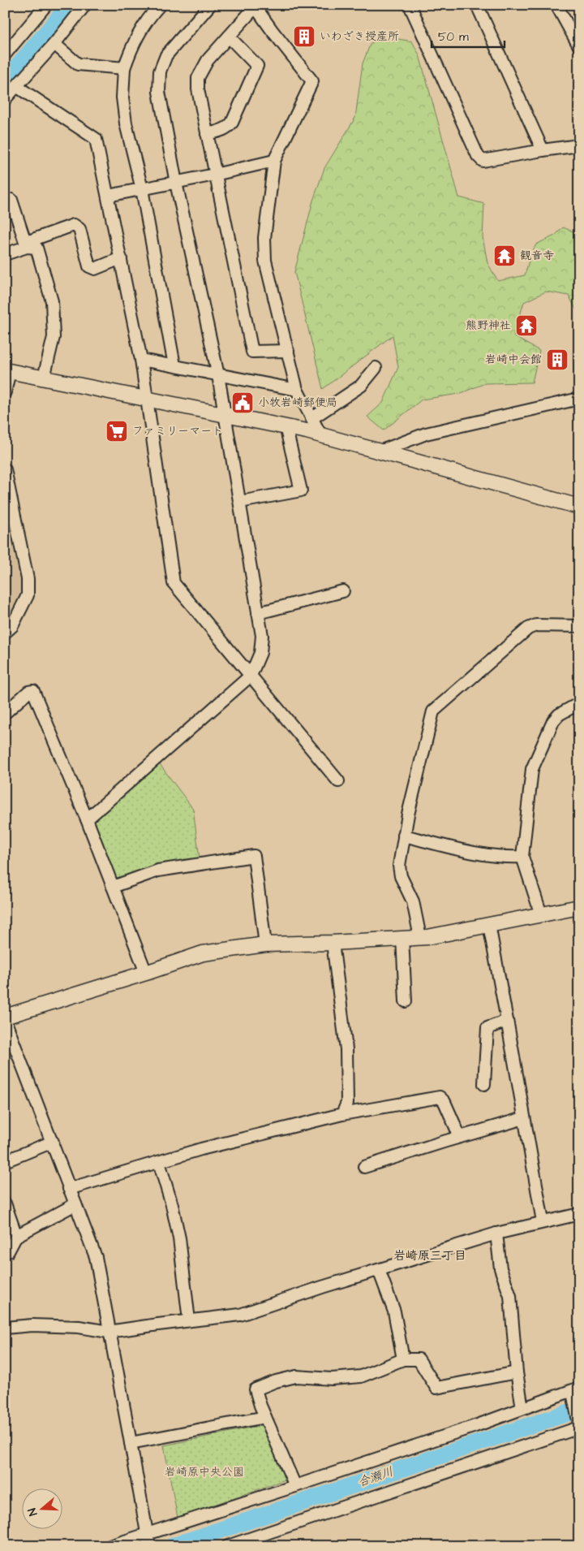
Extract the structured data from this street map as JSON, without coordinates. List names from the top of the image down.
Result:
{
  "districts": ["岩崎原三丁目"],
  "water": ["合瀬川"],
  "parks": ["岩崎原中央公園"],
  "places": {
    "building": ["いわざき授産所", "岩崎中会館"],
    "temple": ["観音寺", "熊野神社"],
    "public building": ["小牧岩崎郵便局"],
    "supermarket": ["ファミリーマート"]
  },
  "scale_bar": "50 m",
  "north": "left"
}
